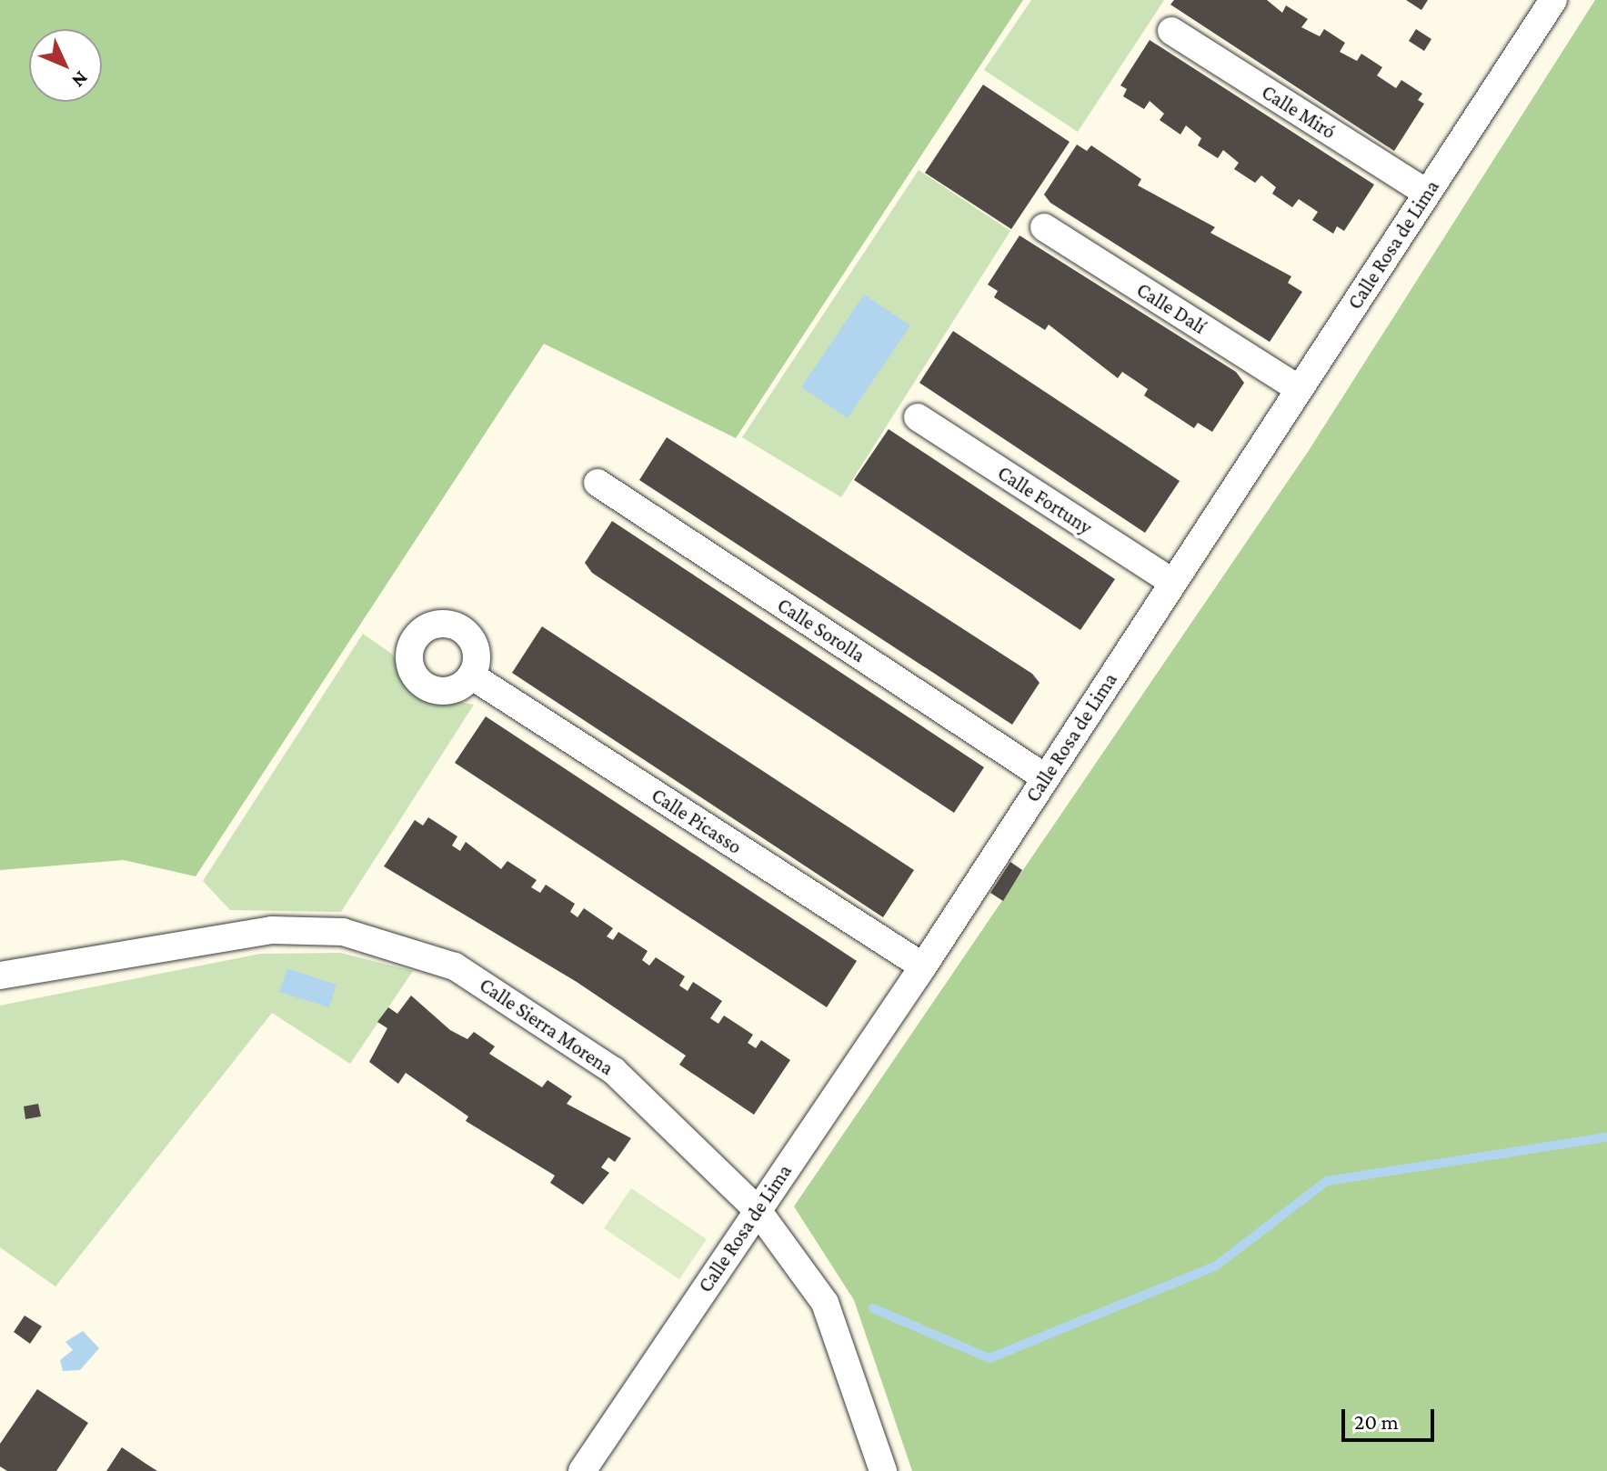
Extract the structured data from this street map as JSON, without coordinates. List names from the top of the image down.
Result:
{
  "streets": {
    "street": [
      "Calle Miró",
      "Calle Rosa de Lima",
      "Calle Dalí",
      "Calle Fortuny",
      "Calle Sorolla",
      "Calle Picasso",
      "Calle Sierra Morena"
    ]
  },
  "crossings": [
    ["Calle Miró", "Calle Rosa de Lima"],
    ["Calle Rosa de Lima", "Calle Dalí"],
    ["Calle Rosa de Lima", "Calle Fortuny"],
    ["Calle Rosa de Lima", "Calle Sorolla"],
    ["Calle Rosa de Lima", "Calle Picasso"],
    ["Calle Rosa de Lima", "Calle Sierra Morena"]
  ],
  "scale_bar": "20 m",
  "north": "bottom right"
}
